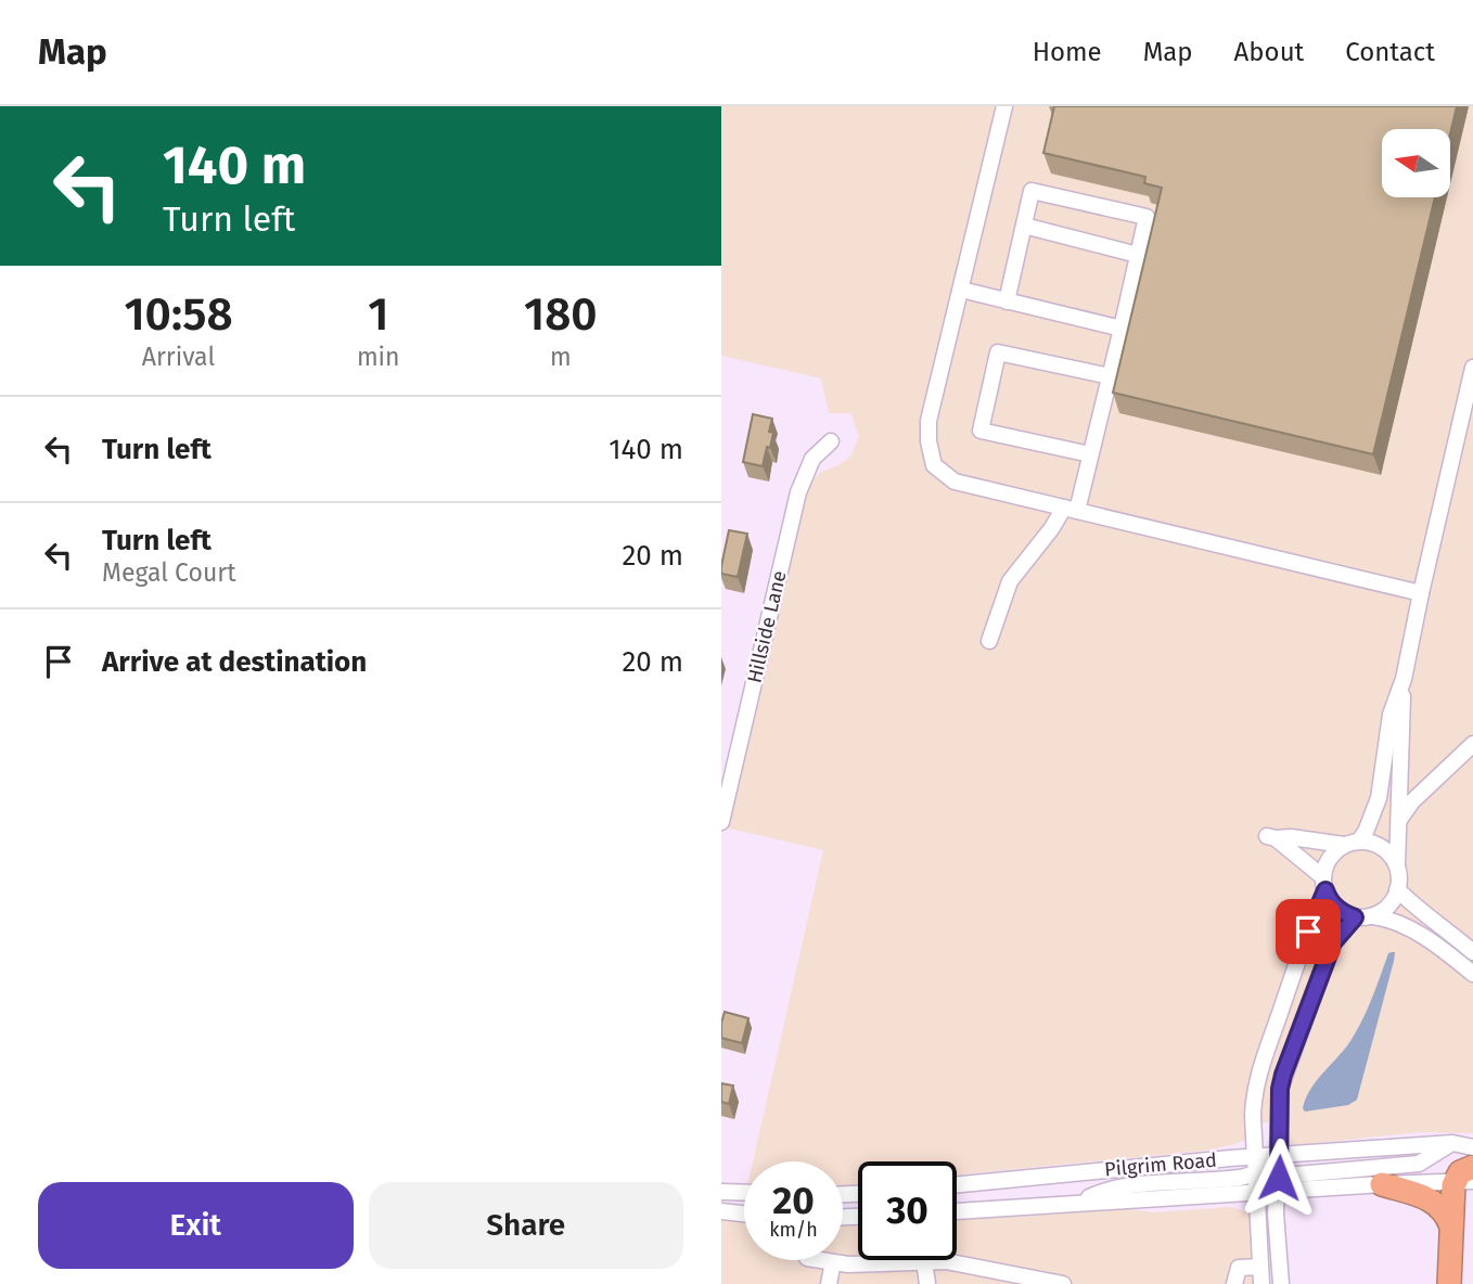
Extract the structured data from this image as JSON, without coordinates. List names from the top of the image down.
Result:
{
  "streets": {
    "street": ["Hillside Lane", "Pilgrim Road"]
  },
  "north": "left",
  "page": {
    "header": "Map",
    "nav": [
      "Home",
      "Map",
      "About",
      "Contact"
    ],
    "turn": ["140 m", "Turn left"],
    "eta": [
      "10:58",
      "Arrival",
      "1",
      "min",
      "180",
      "m"
    ],
    "list": [
      {
        "name": "Turn left",
        "value": "140 m"
      },
      {
        "name": "Turn left",
        "note": "Megal Court",
        "value": "20 m"
      },
      {
        "name": "Arrive at destination",
        "value": "20 m"
      }
    ],
    "speed": "20 km/h",
    "limit": "30",
    "buttons": ["Exit", "Share"]
  }
}
